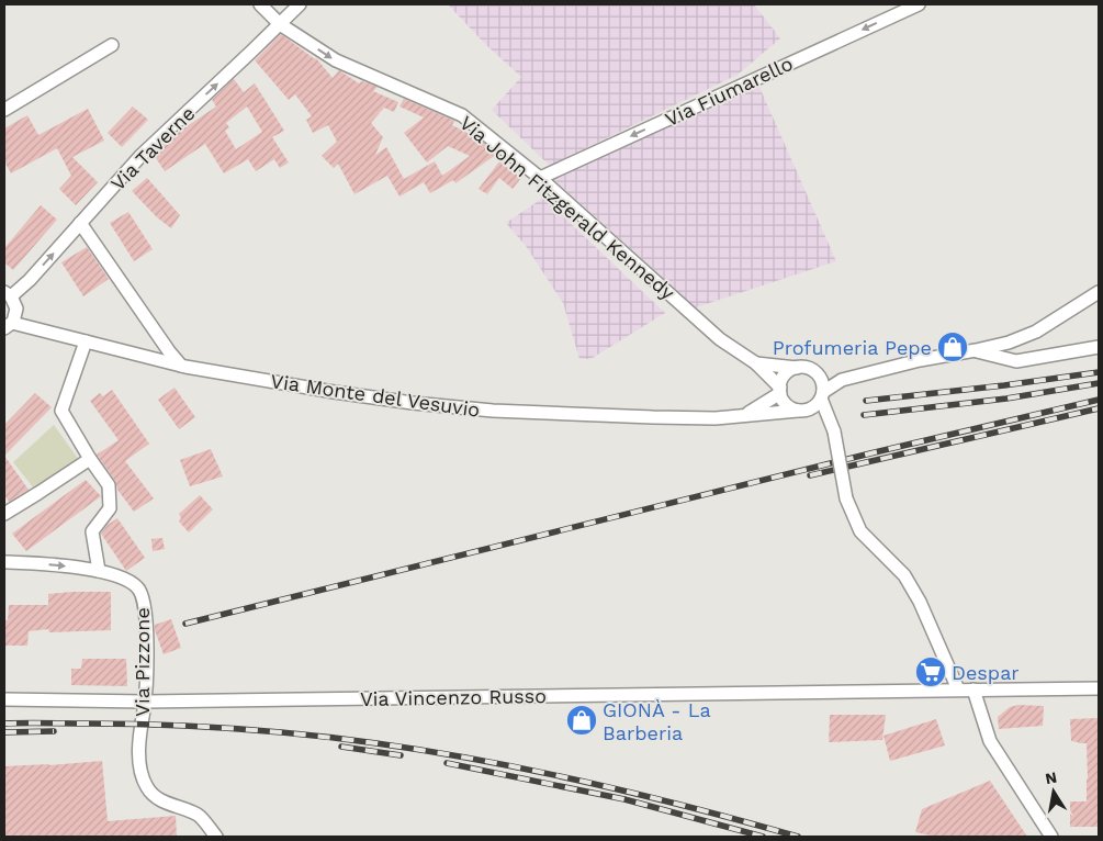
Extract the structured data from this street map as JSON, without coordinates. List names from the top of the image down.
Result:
{
  "streets": {
    "street": [
      "Via Fiumarello",
      "Via Taverne",
      "Via John Fitzgerald Kennedy",
      "Via Monte del Vesuvio",
      "Via Pizzone",
      "Via Vincenzo Russo"
    ]
  },
  "crossings": [
    ["Via Fiumarello", "Via John Fitzgerald Kennedy"],
    ["Via Taverne", "Via John Fitzgerald Kennedy"],
    ["Via John Fitzgerald Kennedy", "Via Monte del Vesuvio"],
    ["Via Pizzone", "Via Vincenzo Russo"]
  ],
  "one_way": ["Via Fiumarello", "Via Taverne", "Via John Fitzgerald Kennedy"],
  "places": {
    "shop": ["Profumeria Pepe", "GIONÀ - La Barberia"],
    "supermarket": ["Despar"]
  },
  "north": "top"
}
